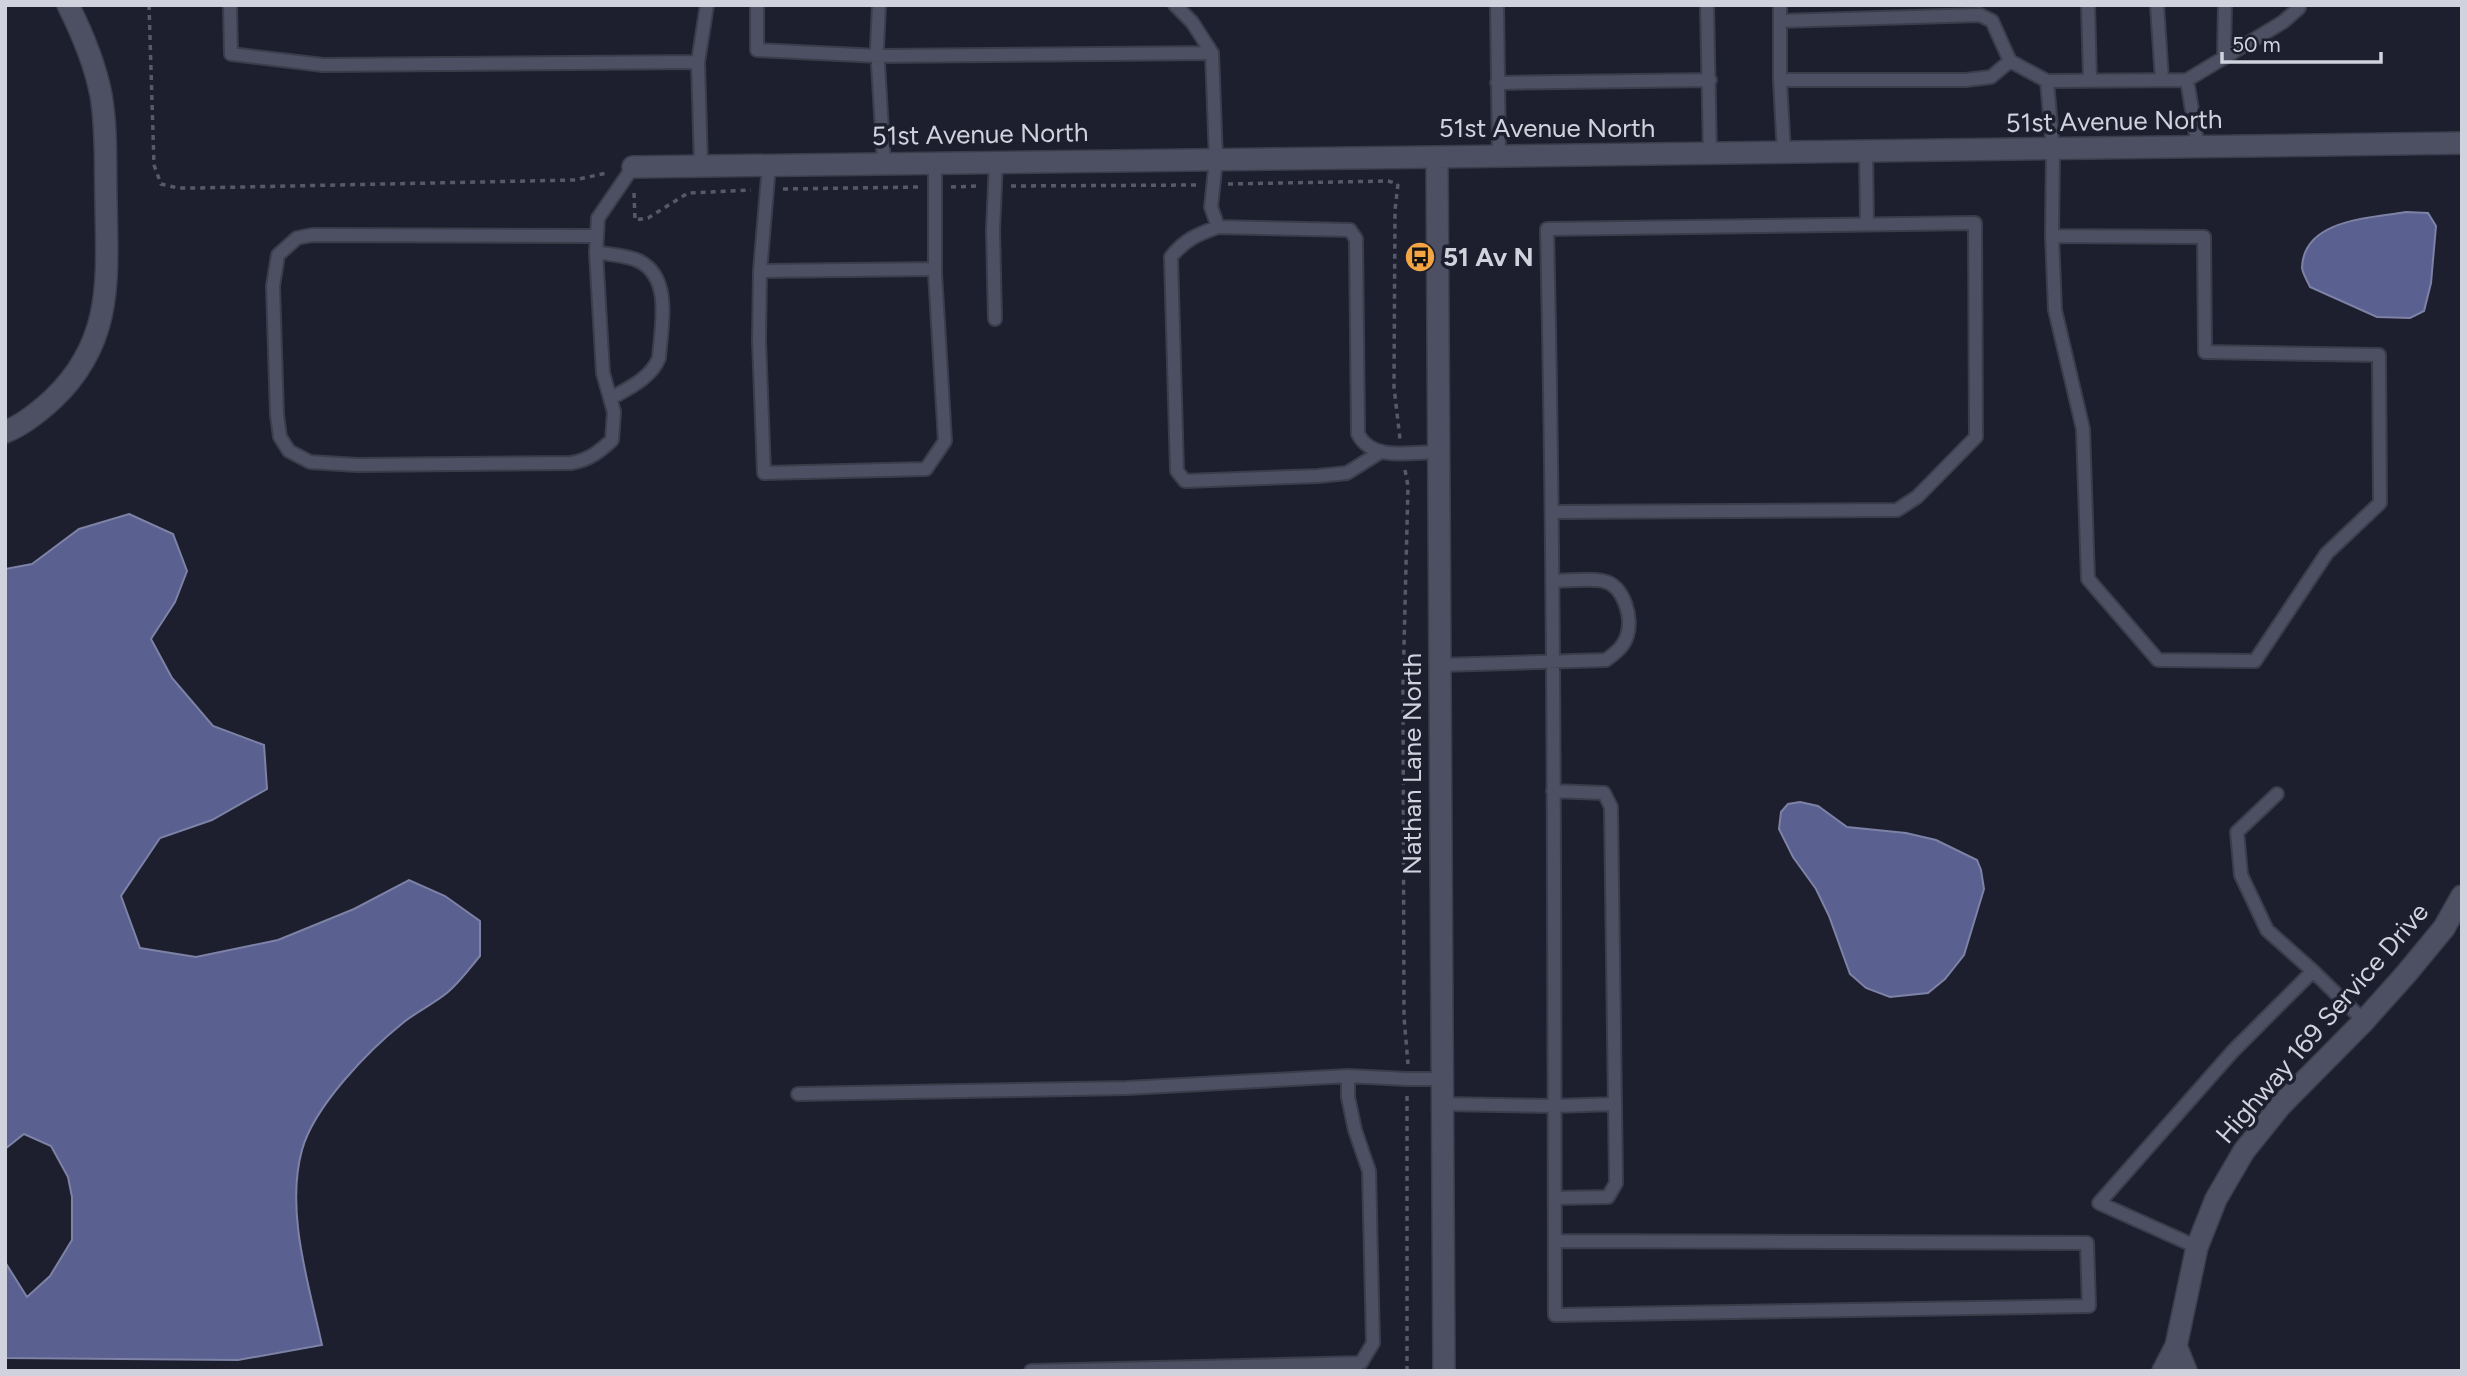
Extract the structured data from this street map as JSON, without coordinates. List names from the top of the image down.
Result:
{
  "streets": {
    "street": ["51st Avenue North", "Nathan Lane North", "Highway 169 Service Drive"]
  },
  "crossings": [
    ["51st Avenue North", "Nathan Lane North"]
  ],
  "places": {
    "bus stop": ["51 Av N"]
  },
  "scale_bar": "50 m"
}
